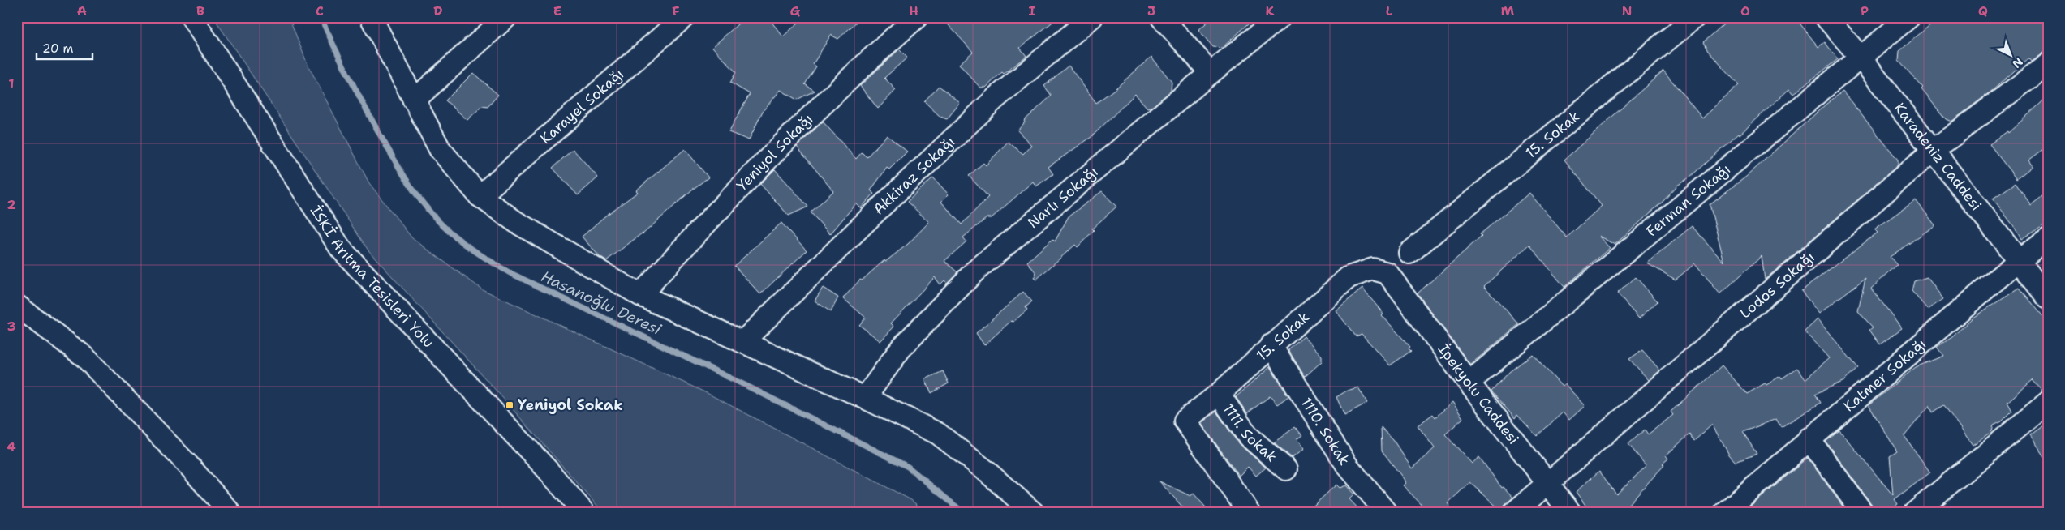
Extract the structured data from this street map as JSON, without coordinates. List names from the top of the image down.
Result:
{
  "streets": {
    "street": [
      "Karayel Sokağı",
      "15. Sokak",
      "Yeniyol Sokağı",
      "Karadeniz Caddesi",
      "Akkiraz Sokağı",
      "Narlı Sokağı",
      "Ferman Sokağı",
      "İSKİ Arıtma Tesisleri Yolu",
      "Lodos Sokağı",
      "Katmer Sokağı",
      "İpekyolu Caddesi",
      "1110. Sokak",
      "1111. Sokak"
    ]
  },
  "crossings": [
    ["15. Sokak", "İpekyolu Caddesi"],
    ["15. Sokak", "1110. Sokak"],
    ["15. Sokak", "1111. Sokak"],
    ["Karadeniz Caddesi", "Ferman Sokağı"],
    ["Karadeniz Caddesi", "Lodos Sokağı"],
    ["Karadeniz Caddesi", "Katmer Sokağı"],
    ["Ferman Sokağı", "İpekyolu Caddesi"],
    ["Lodos Sokağı", "İpekyolu Caddesi"]
  ],
  "water": ["Hasanoğlu Deresi"],
  "places": {
    "transit": ["Yeniyol Sokak"]
  },
  "scale_bar": "20 m",
  "north": "bottom right",
  "grid": {
    "columns": [
      "A",
      "B",
      "C",
      "D",
      "E",
      "F",
      "G",
      "H",
      "I",
      "J",
      "K",
      "L",
      "M",
      "N",
      "O",
      "P",
      "Q"
    ],
    "rows": [
      "1",
      "2",
      "3",
      "4"
    ]
  }
}
